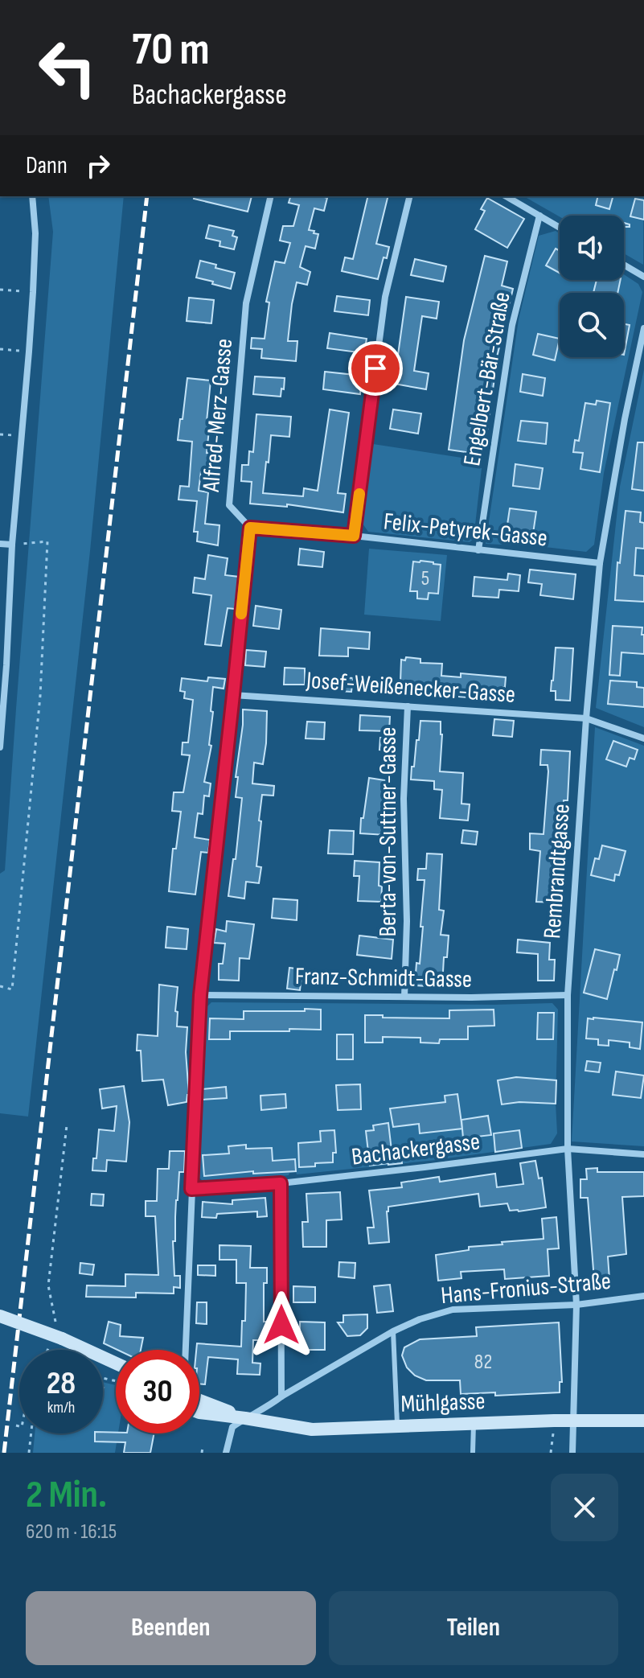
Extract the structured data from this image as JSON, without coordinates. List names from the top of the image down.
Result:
{
  "streets": {
    "street": [
      "Engelbert-Bär-Straße",
      "Alfred-Merz-Gasse",
      "Felix-Petyrek-Gasse",
      "Josef-Weißenecker-Gasse",
      "Berta-von-Suttner-Gasse",
      "Rembrandtgasse",
      "Franz-Schmidt-Gasse",
      "Bachackergasse",
      "Hans-Fronius-Straße",
      "Mühlgasse"
    ]
  },
  "crossings": [
    ["Engelbert-Bär-Straße", "Felix-Petyrek-Gasse"],
    ["Alfred-Merz-Gasse", "Felix-Petyrek-Gasse"],
    ["Felix-Petyrek-Gasse", "Rembrandtgasse"],
    ["Josef-Weißenecker-Gasse", "Berta-von-Suttner-Gasse"],
    ["Josef-Weißenecker-Gasse", "Rembrandtgasse"],
    ["Berta-von-Suttner-Gasse", "Franz-Schmidt-Gasse"],
    ["Rembrandtgasse", "Franz-Schmidt-Gasse"],
    ["Rembrandtgasse", "Bachackergasse"],
    ["Rembrandtgasse", "Hans-Fronius-Straße"],
    ["Rembrandtgasse", "Mühlgasse"],
    ["Hans-Fronius-Straße", "Mühlgasse"]
  ],
  "house_numbers": ["5", "82"],
  "page": {
    "turn": ["70 m", "Bachackergasse"],
    "then": "Dann",
    "speed": "28 km/h",
    "limit": "30",
    "heading": ["2 Min.", "620 m · 16:15"],
    "buttons": ["Beenden", "Teilen"]
  }
}
